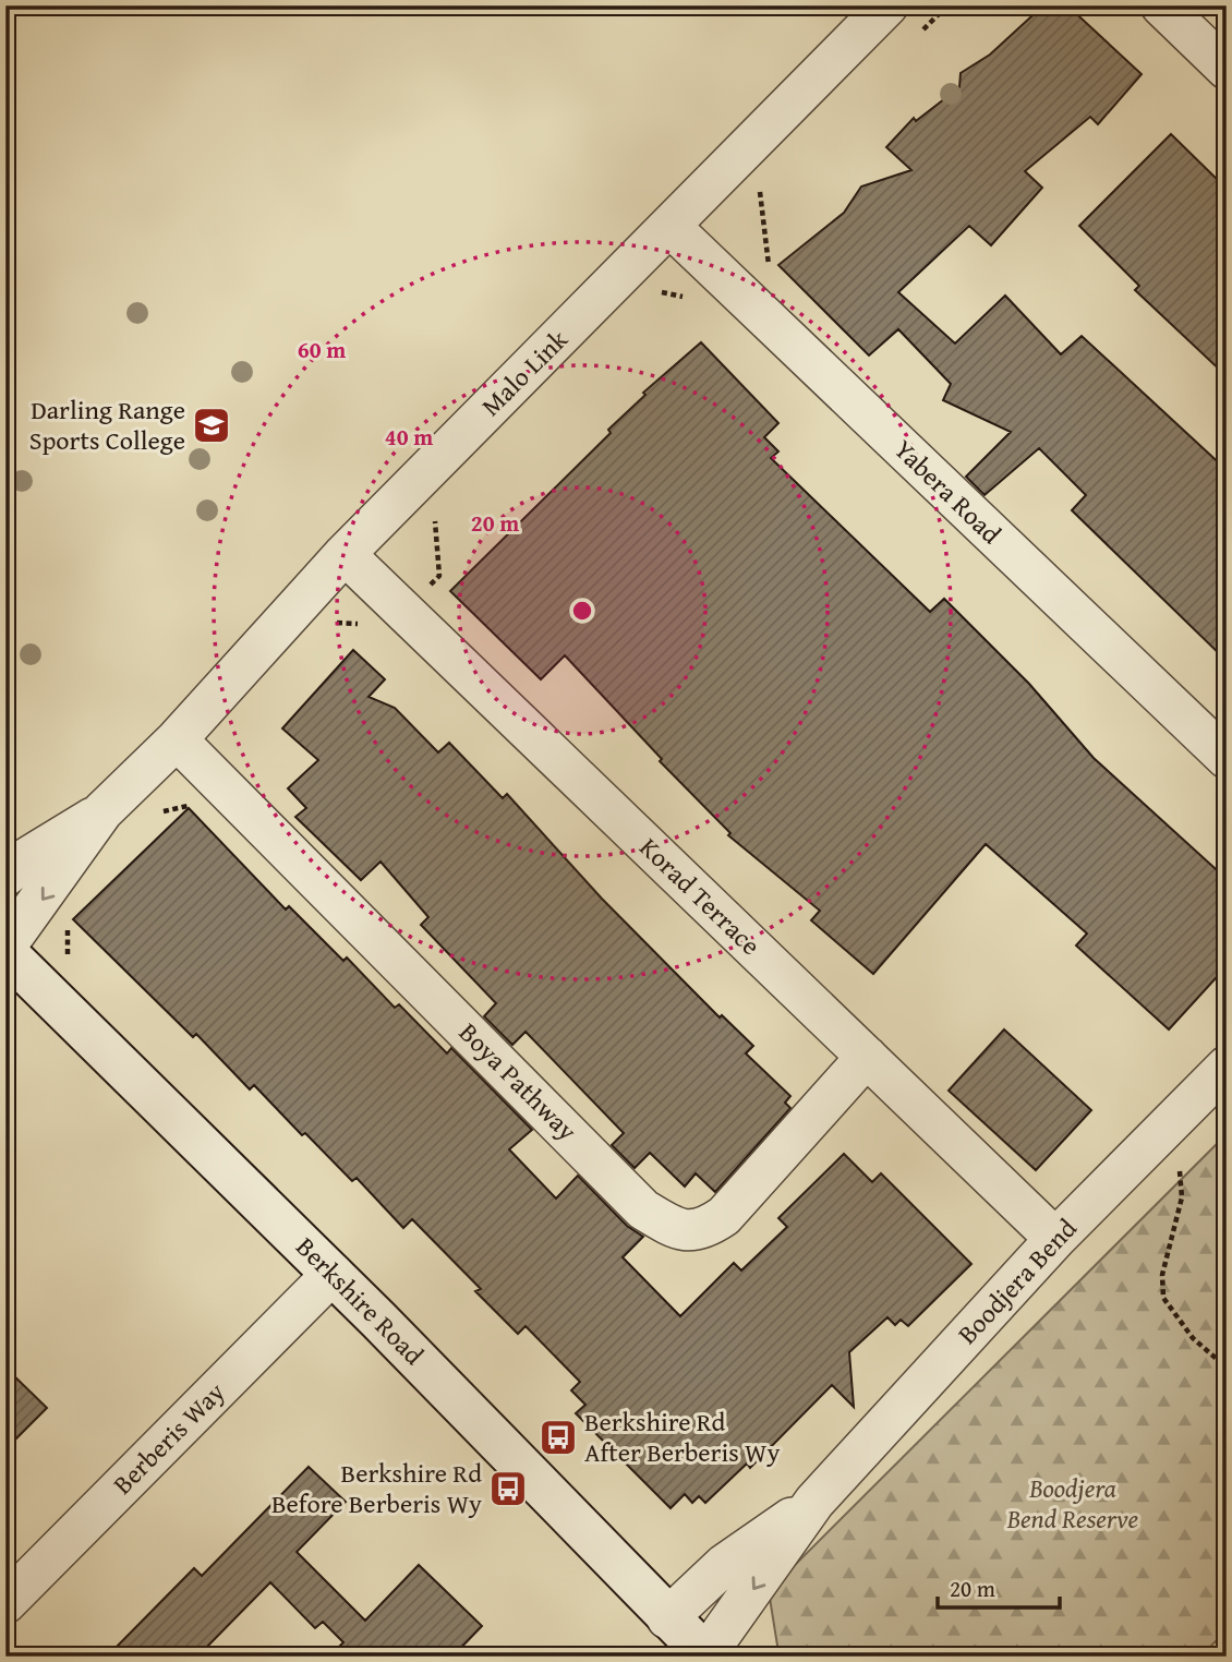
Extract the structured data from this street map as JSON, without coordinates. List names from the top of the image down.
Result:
{
  "streets": {
    "main road": ["Berkshire Road"],
    "street": [
      "Malo Link",
      "Yabera Road",
      "Korad Terrace",
      "Boya Pathway",
      "Boodjera Bend",
      "Berberis Way"
    ]
  },
  "crossings": [
    ["Malo Link", "Yabera Road"],
    ["Malo Link", "Korad Terrace"],
    ["Malo Link", "Boya Pathway"],
    ["Malo Link", "Berkshire Road"],
    ["Korad Terrace", "Boya Pathway"],
    ["Korad Terrace", "Boodjera Bend"],
    ["Boodjera Bend", "Berkshire Road"],
    ["Berkshire Road", "Berberis Way"]
  ],
  "parks": ["Boodjera Bend Reserve"],
  "places": {
    "school or university": ["Darling Range Sports College"],
    "bus stop": ["Berkshire Rd After Berberis Wy", "Berkshire Rd Before Berberis Wy"]
  },
  "scale_bar": "20 m",
  "rings": ["60 m", "40 m", "20 m"]
}
